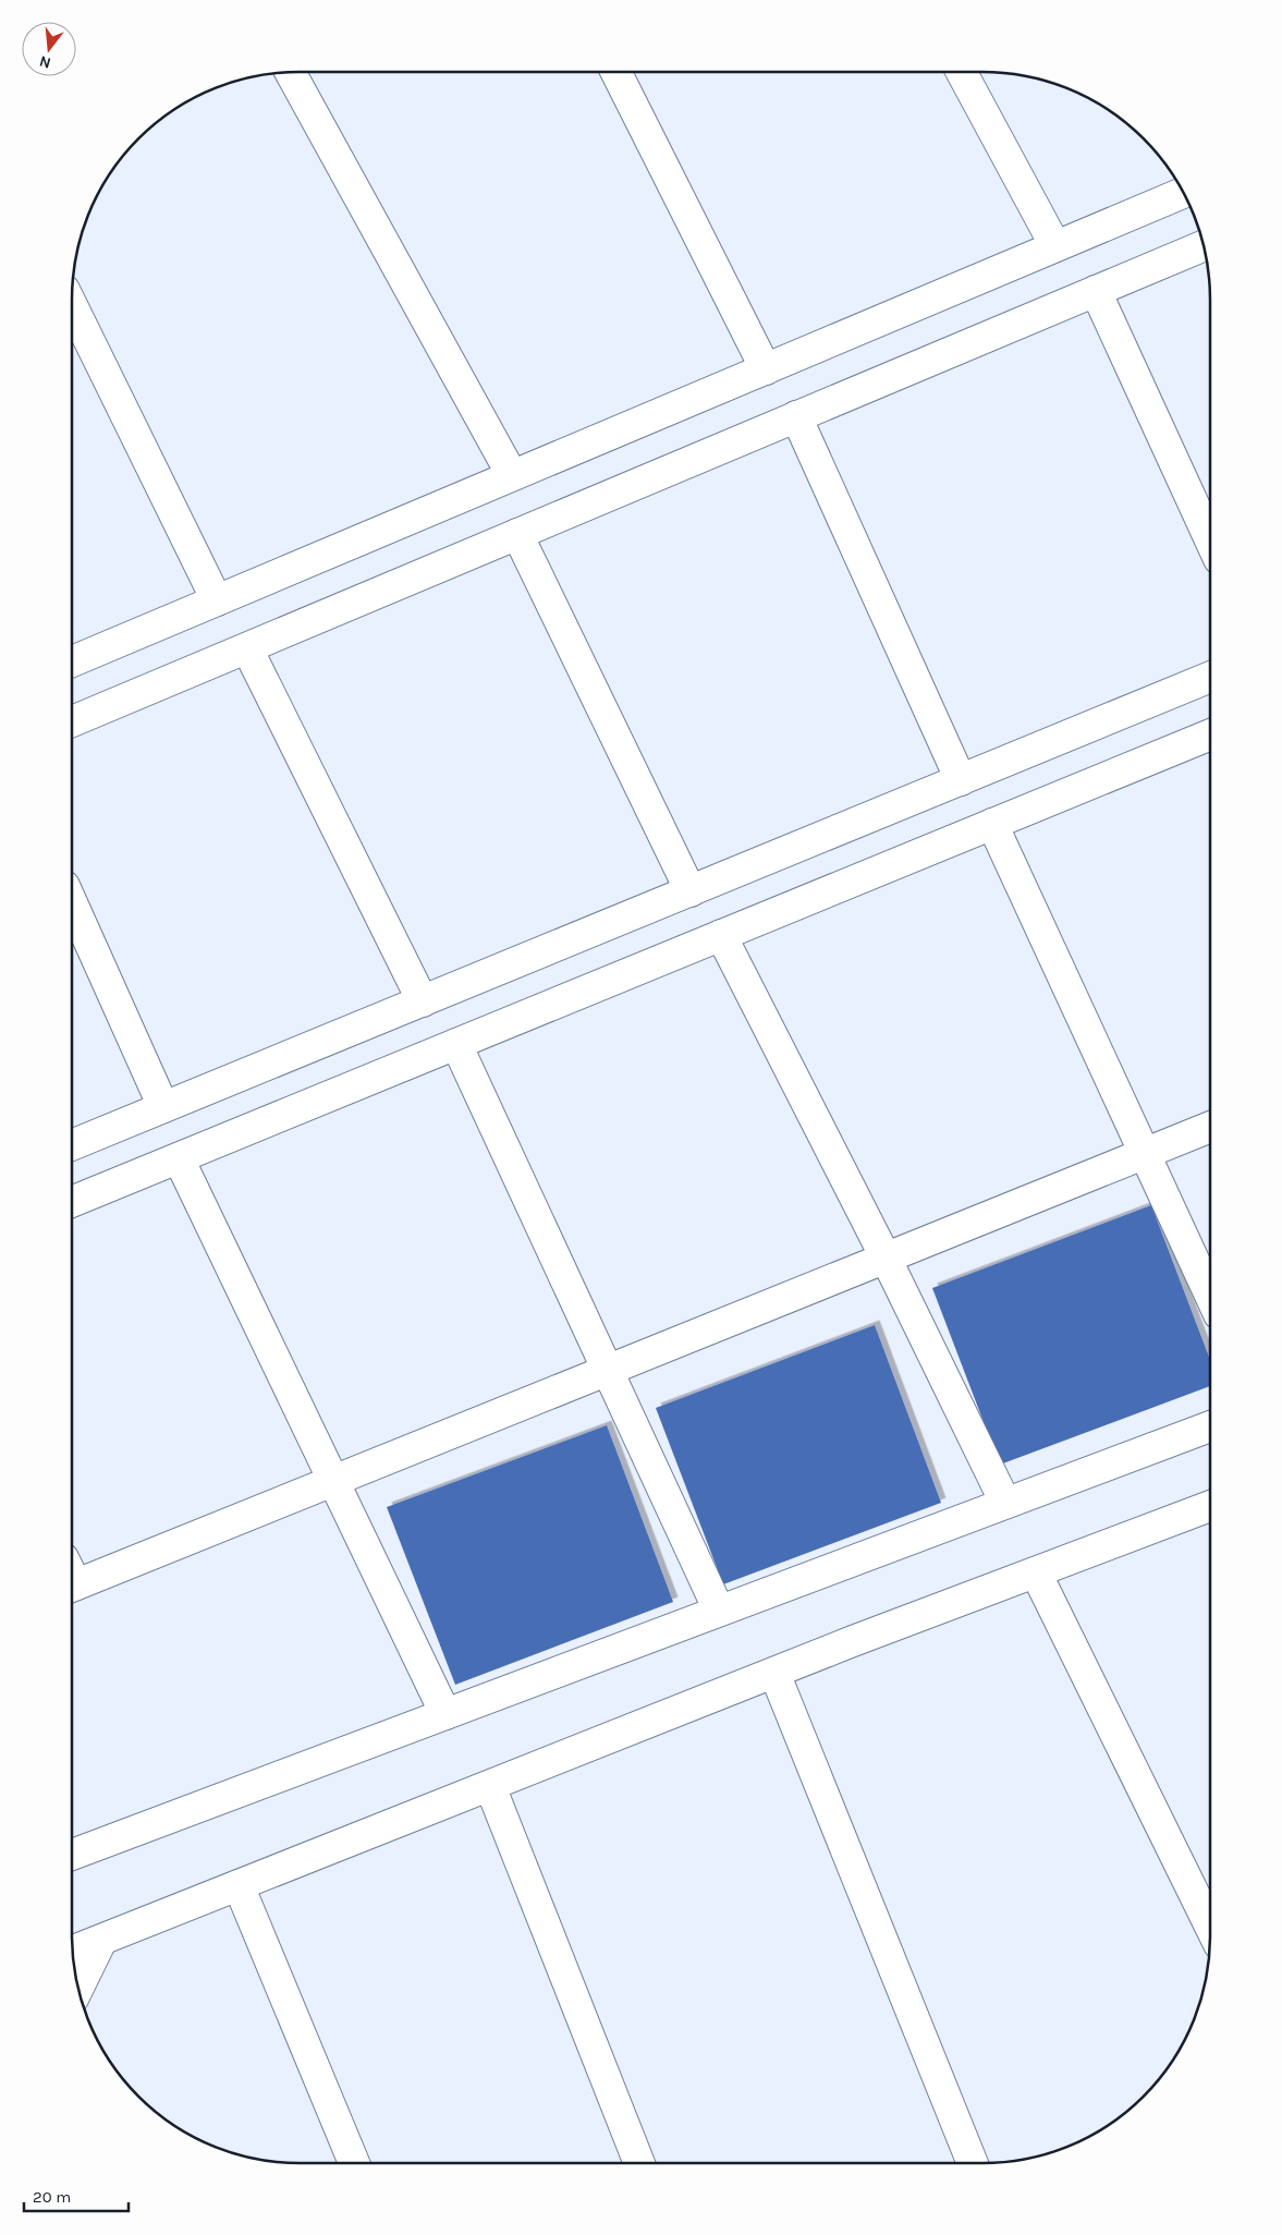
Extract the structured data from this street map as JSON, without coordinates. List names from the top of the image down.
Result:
{
  "scale_bar": "20 m",
  "north": "bottom"
}
